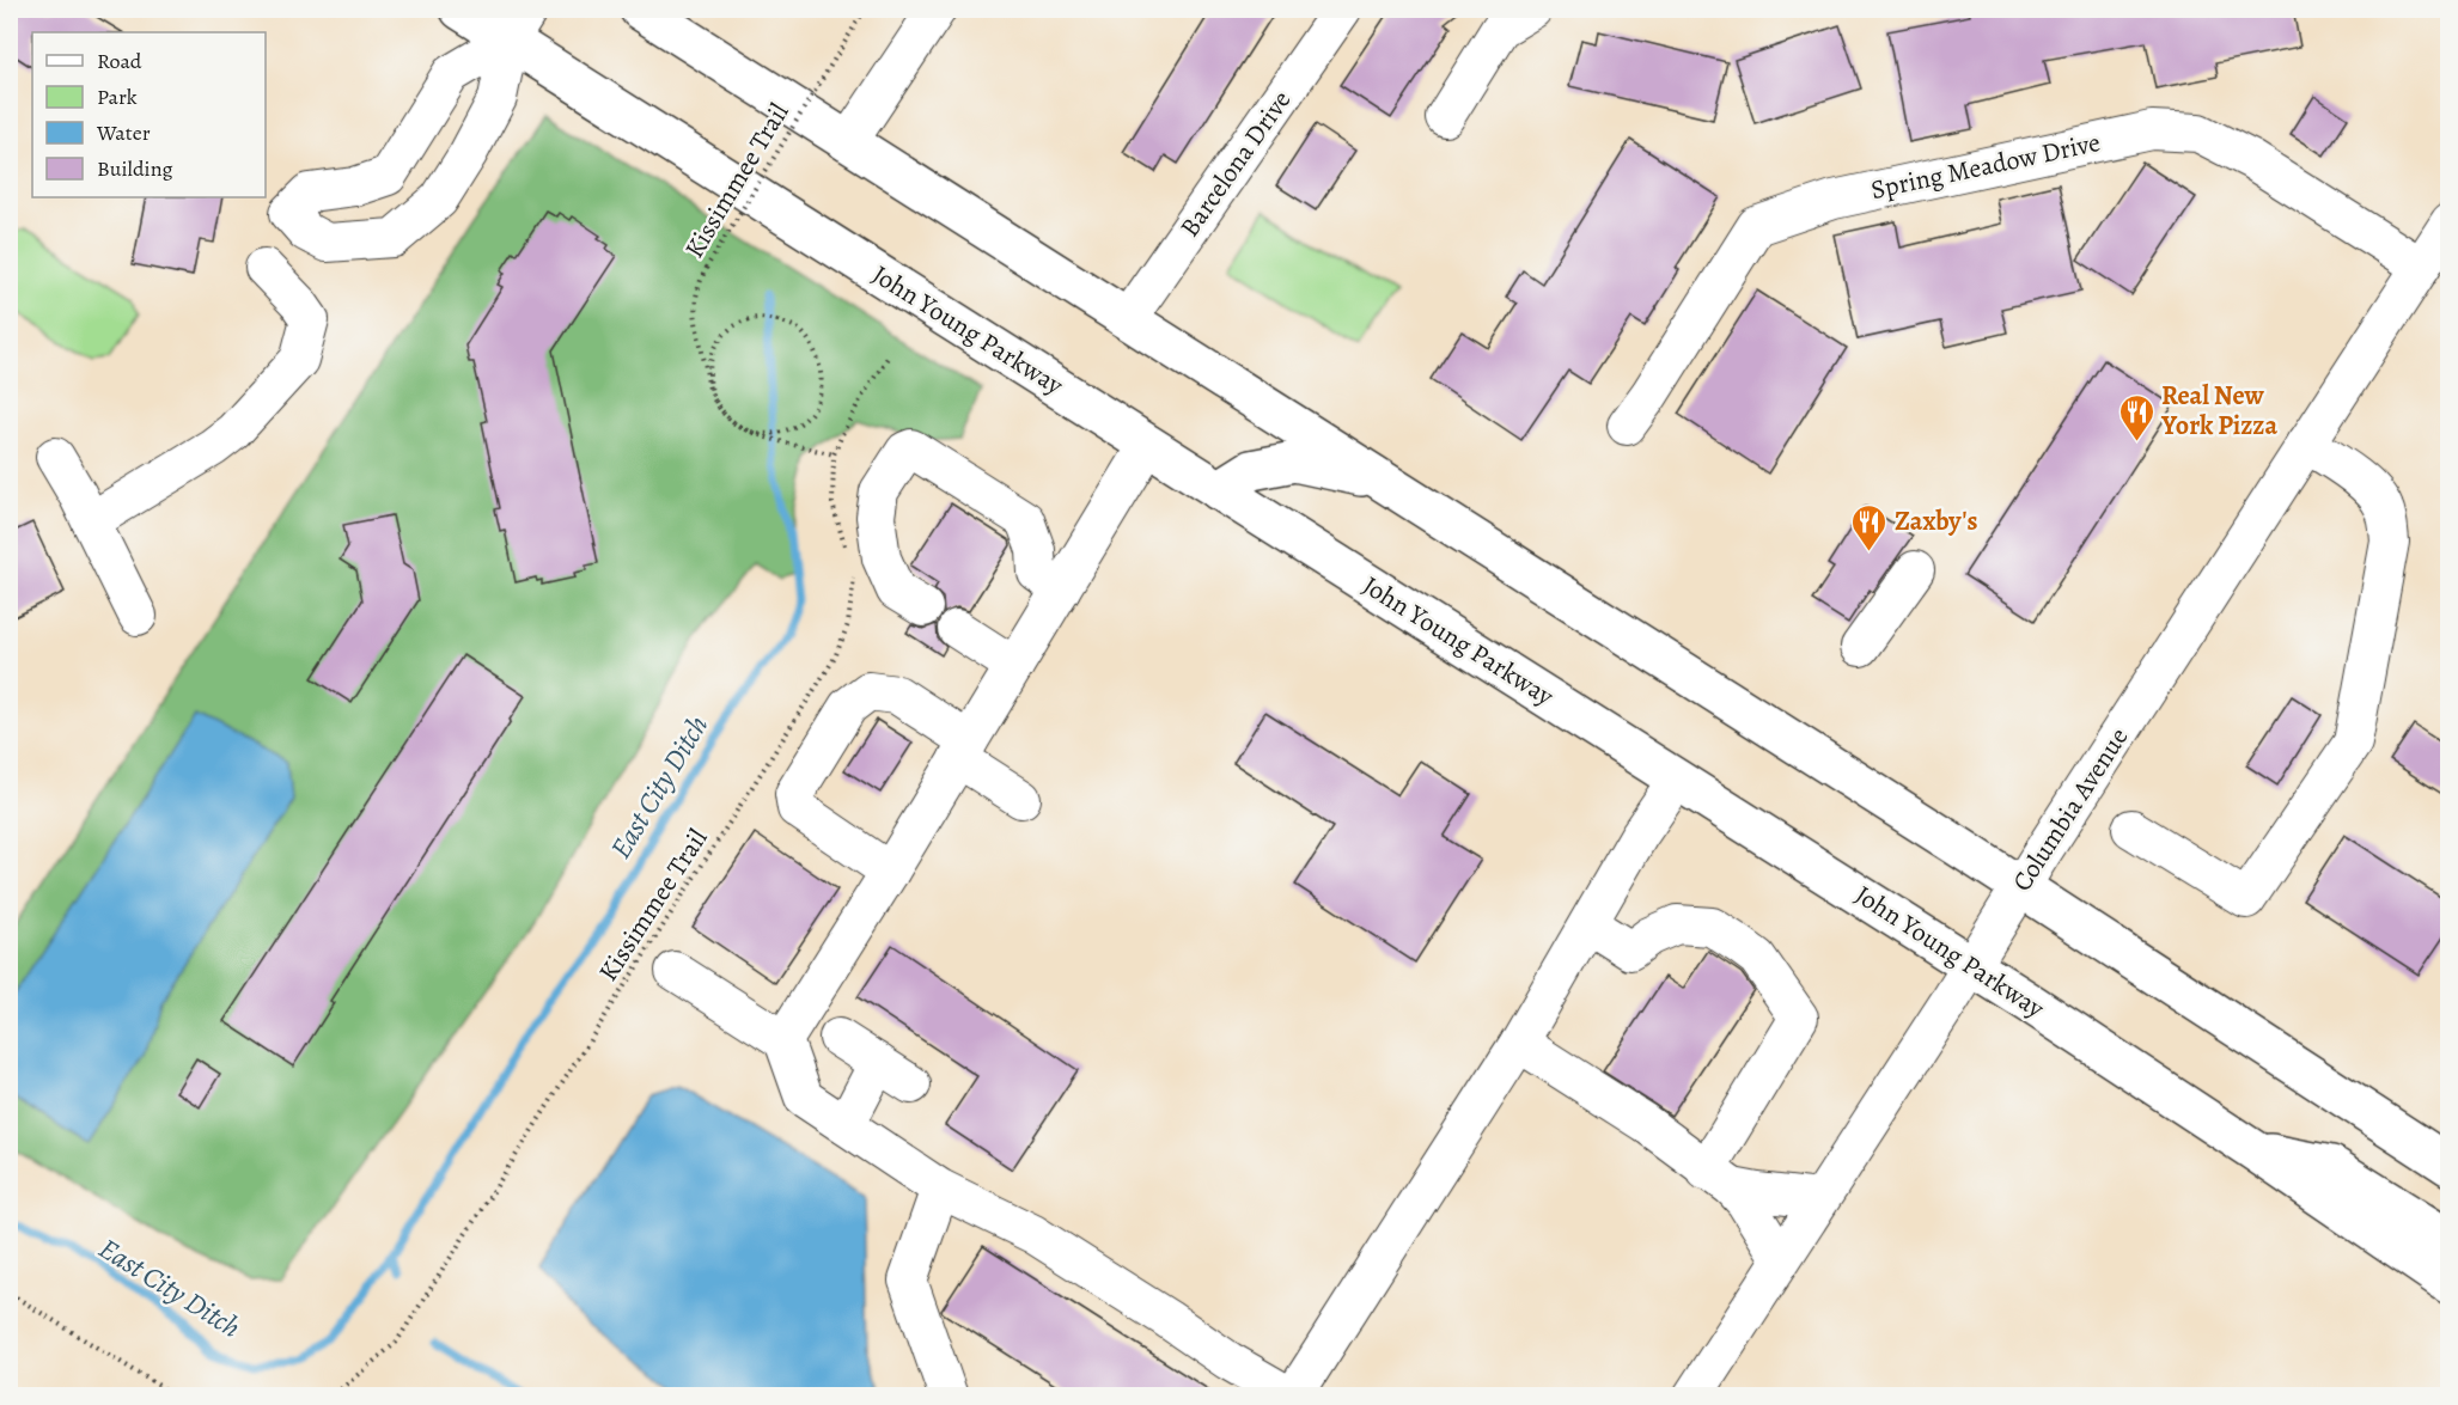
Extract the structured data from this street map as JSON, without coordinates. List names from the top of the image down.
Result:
{
  "streets": {
    "highway": ["John Young Parkway"],
    "street": ["Barcelona Drive", "Spring Meadow Drive", "Columbia Avenue"],
    "path": ["Kissimmee Trail"]
  },
  "crossings": [
    ["Spring Meadow Drive", "Columbia Avenue"],
    ["John Young Parkway", "Columbia Avenue"]
  ],
  "water": ["East City Ditch"],
  "places": {
    "restaurant": ["Real New York Pizza", "Zaxby's"]
  },
  "legend": [
    "Road",
    "Park",
    "Water",
    "Building"
  ]
}
